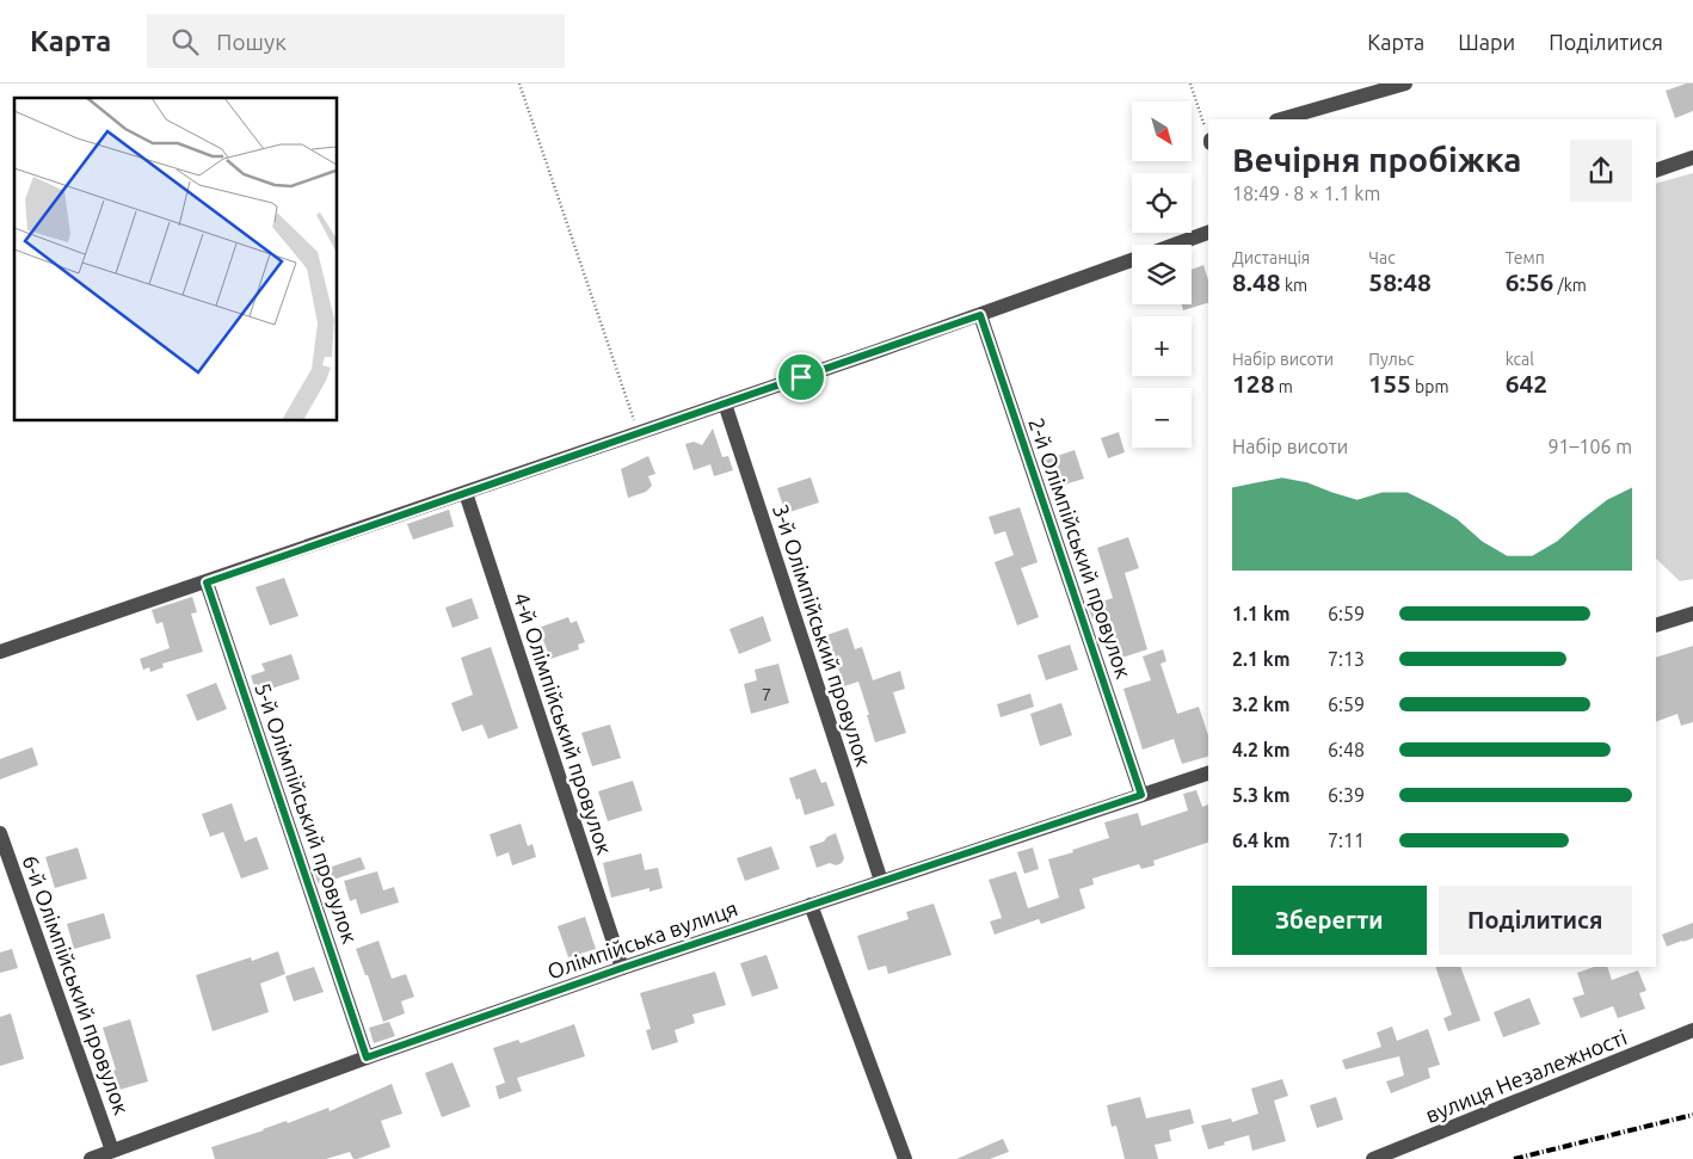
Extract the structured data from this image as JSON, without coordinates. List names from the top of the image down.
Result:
{
  "streets": {
    "street": [
      "2-й Олімпійський провулок",
      "3-й Олімпійський провулок",
      "4-й Олімпійський провулок",
      "5-й Олімпійський провулок",
      "Олімпійська вулиця",
      "6-й Олімпійський провулок",
      "вулиця Незалежності"
    ]
  },
  "crossings": [
    ["2-й Олімпійський провулок", "Олімпійська вулиця"],
    ["3-й Олімпійський провулок", "Олімпійська вулиця"],
    ["4-й Олімпійський провулок", "Олімпійська вулиця"],
    ["5-й Олімпійський провулок", "Олімпійська вулиця"],
    ["Олімпійська вулиця", "6-й Олімпійський провулок"]
  ],
  "house_numbers": ["7"],
  "north": "bottom right",
  "page": {
    "header": "Карта",
    "search": "Пошук",
    "nav": ["Карта", "Шари", "Поділитися"],
    "map_buttons": ["+", "−"],
    "heading": ["Вечірня пробіжка", "18:49 · 8 × 1.1 km"],
    "stats": [
      ["Дистанція", "8.48 km"],
      ["Час", "58:48"],
      ["Темп", "6:56 /km"],
      ["Набір висоти", "128 m"],
      ["Пульс", "155 bpm"],
      ["kcal", "642"]
    ],
    "chart": ["Набір висоти", "91–106 m"],
    "list": [
      {
        "name": "1.1 km",
        "note": "6:59"
      },
      {
        "name": "2.1 km",
        "note": "7:13"
      },
      {
        "name": "3.2 km",
        "note": "6:59"
      },
      {
        "name": "4.2 km",
        "note": "6:48"
      },
      {
        "name": "5.3 km",
        "note": "6:39"
      },
      {
        "name": "6.4 km",
        "note": "7:11"
      }
    ],
    "buttons": ["Зберегти", "Поділитися"]
  }
}
